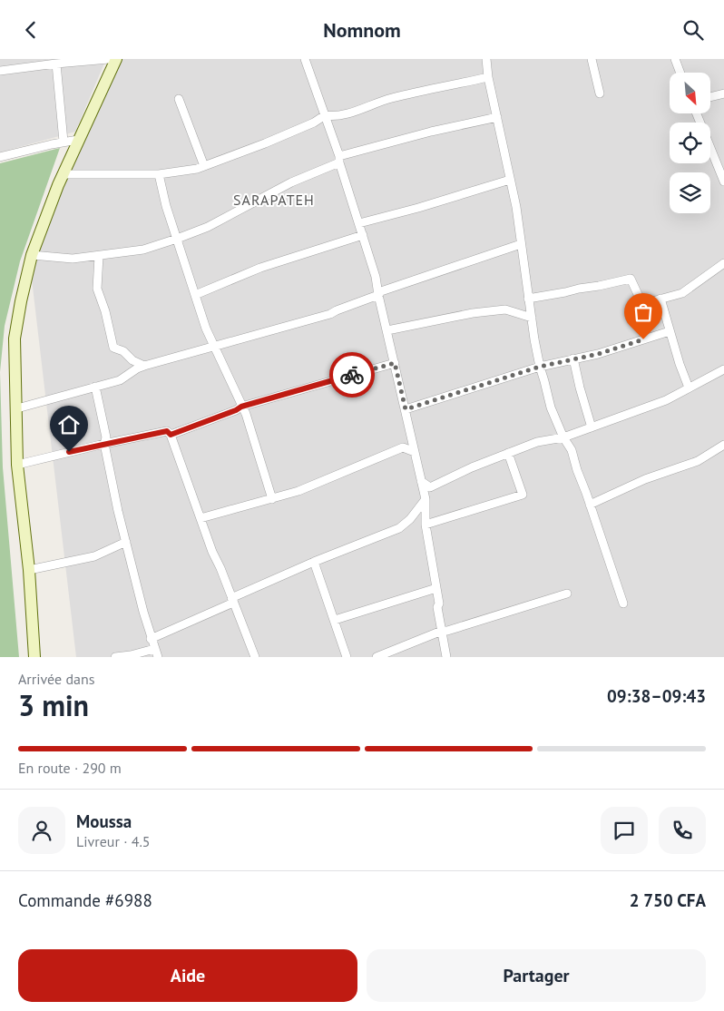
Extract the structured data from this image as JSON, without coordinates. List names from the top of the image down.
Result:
{
  "districts": ["SARAPATEH"],
  "north": "bottom right",
  "page": {
    "header": "Nomnom",
    "heading": ["3 min", "Arrivée dans", "09:38–09:43"],
    "panel": [
      "Moussa",
      "Livreur · 4.5",
      "Commande #6988",
      "2 750 CFA"
    ],
    "bar": "En route · 290 m",
    "buttons": ["Aide", "Partager"]
  }
}
